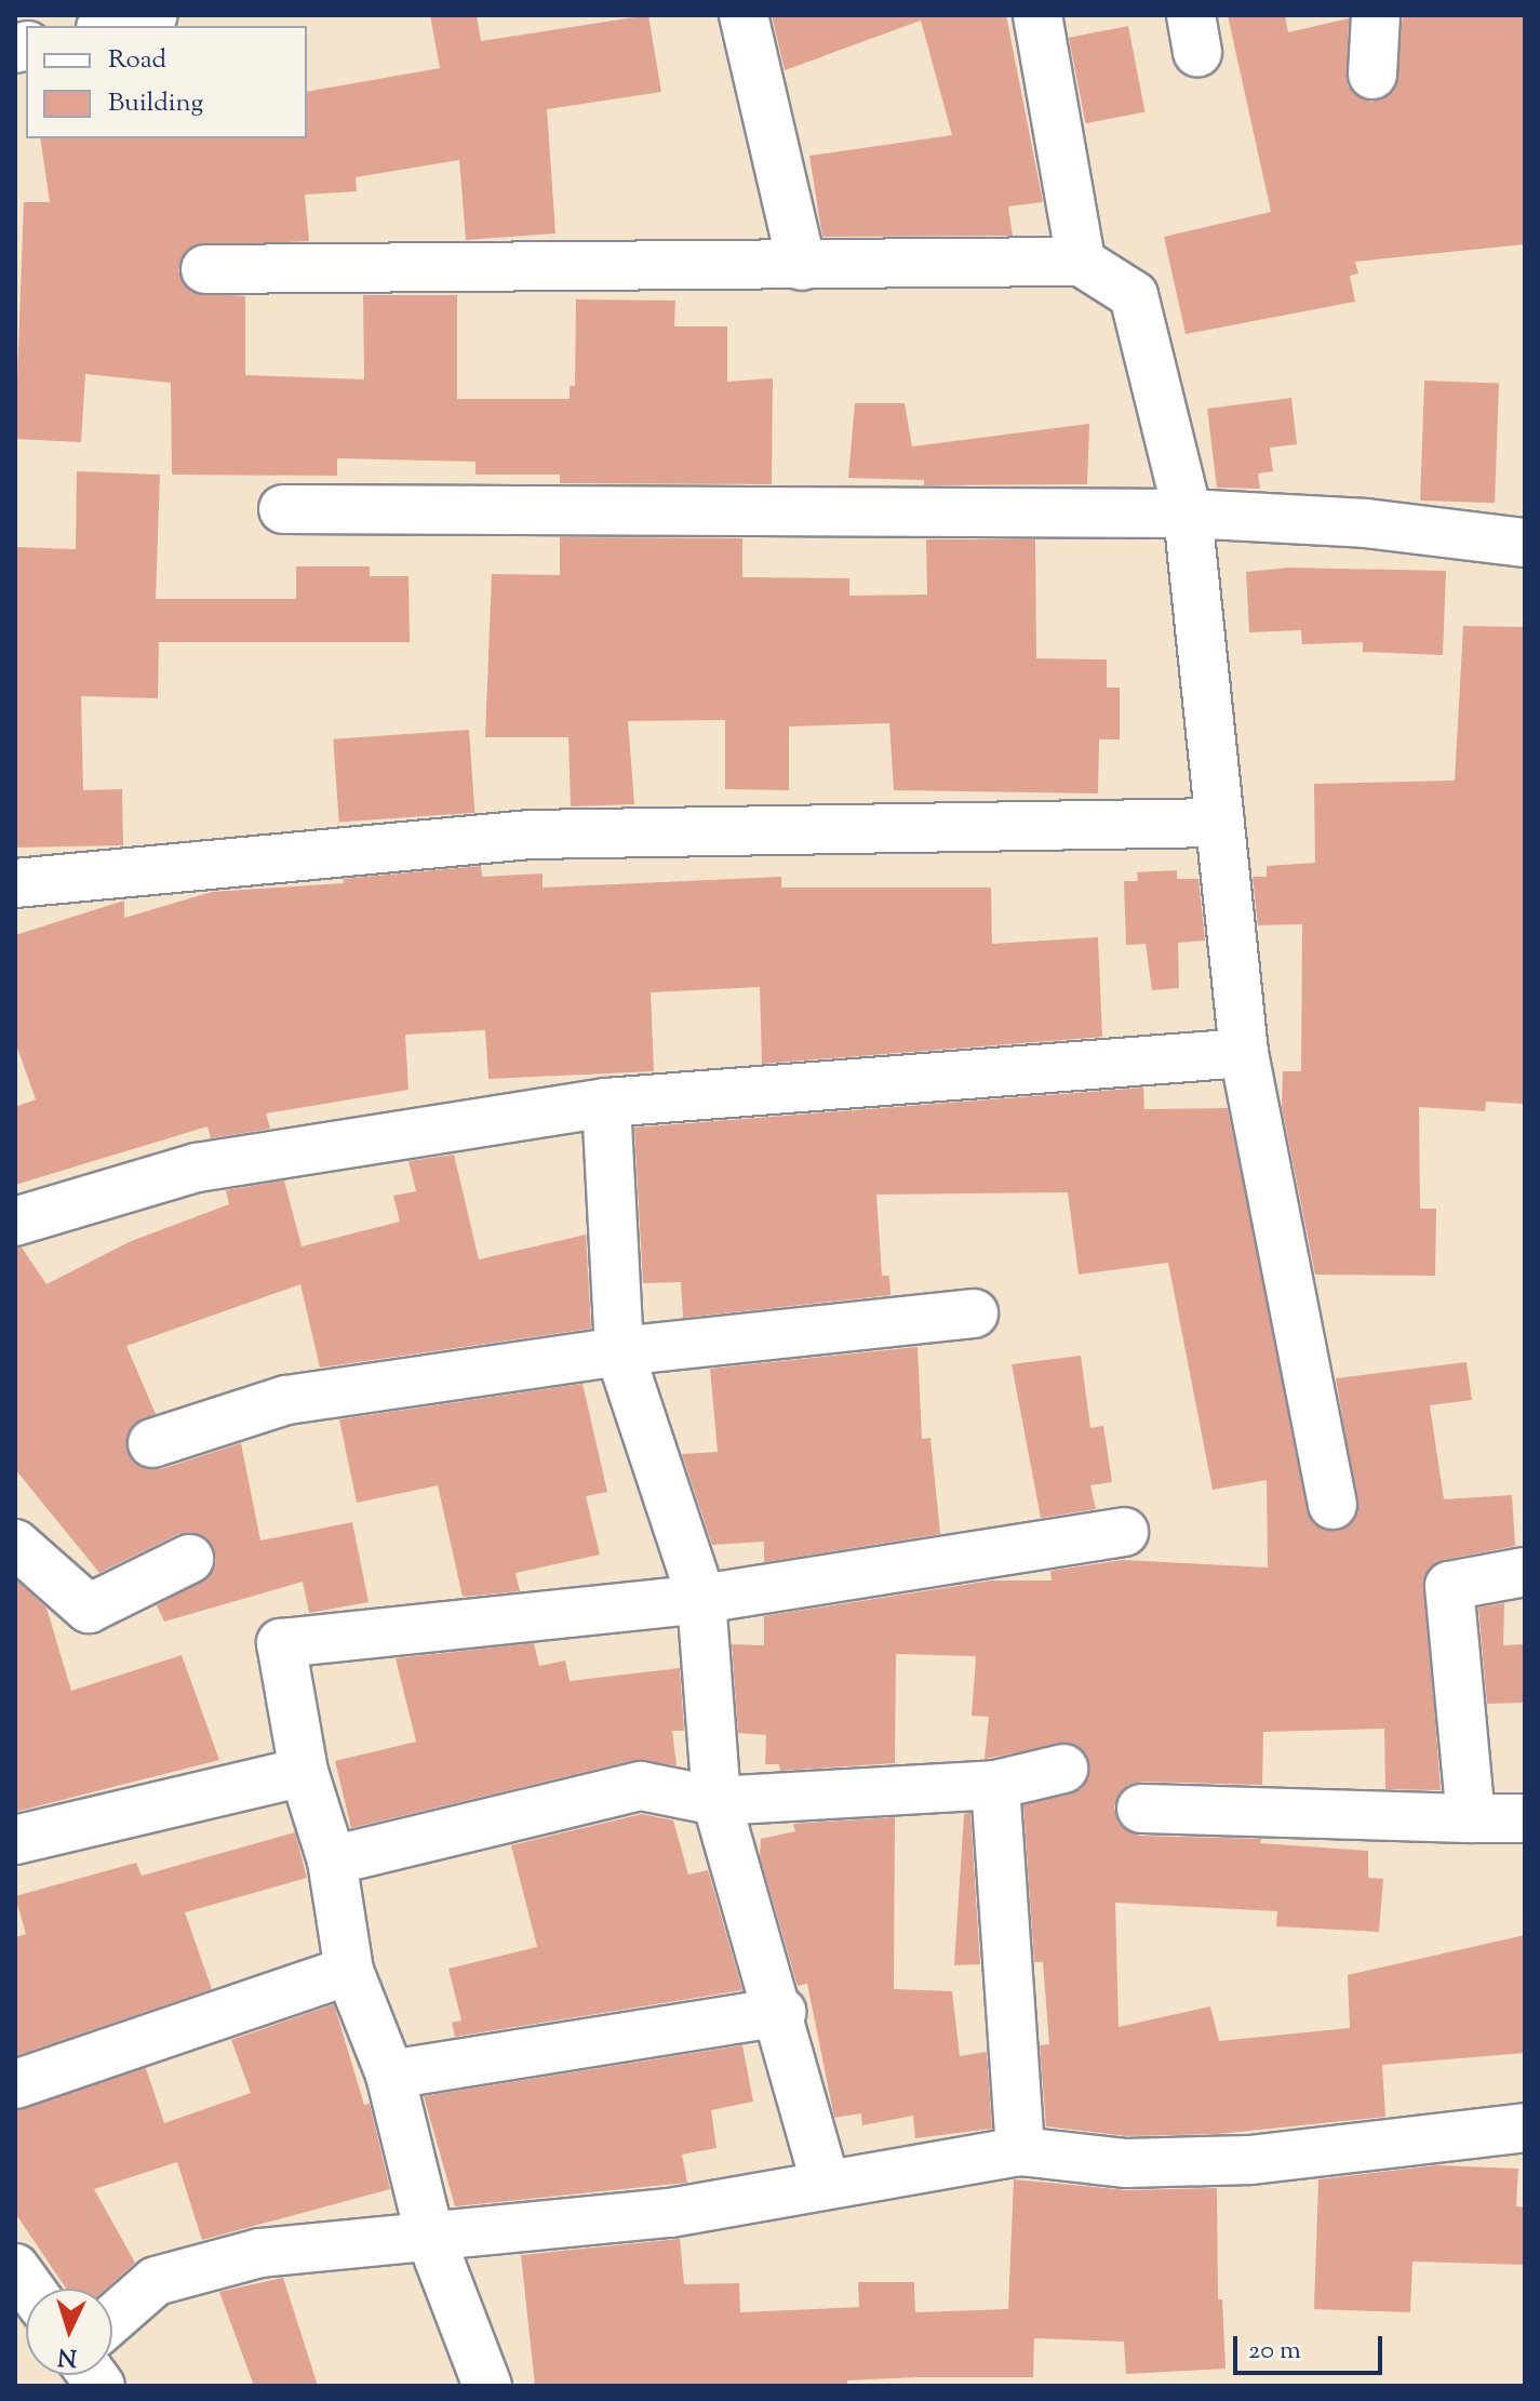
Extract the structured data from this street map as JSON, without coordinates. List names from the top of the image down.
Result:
{
  "legend": ["Road", "Building"],
  "scale_bar": "20 m",
  "north": "bottom"
}
